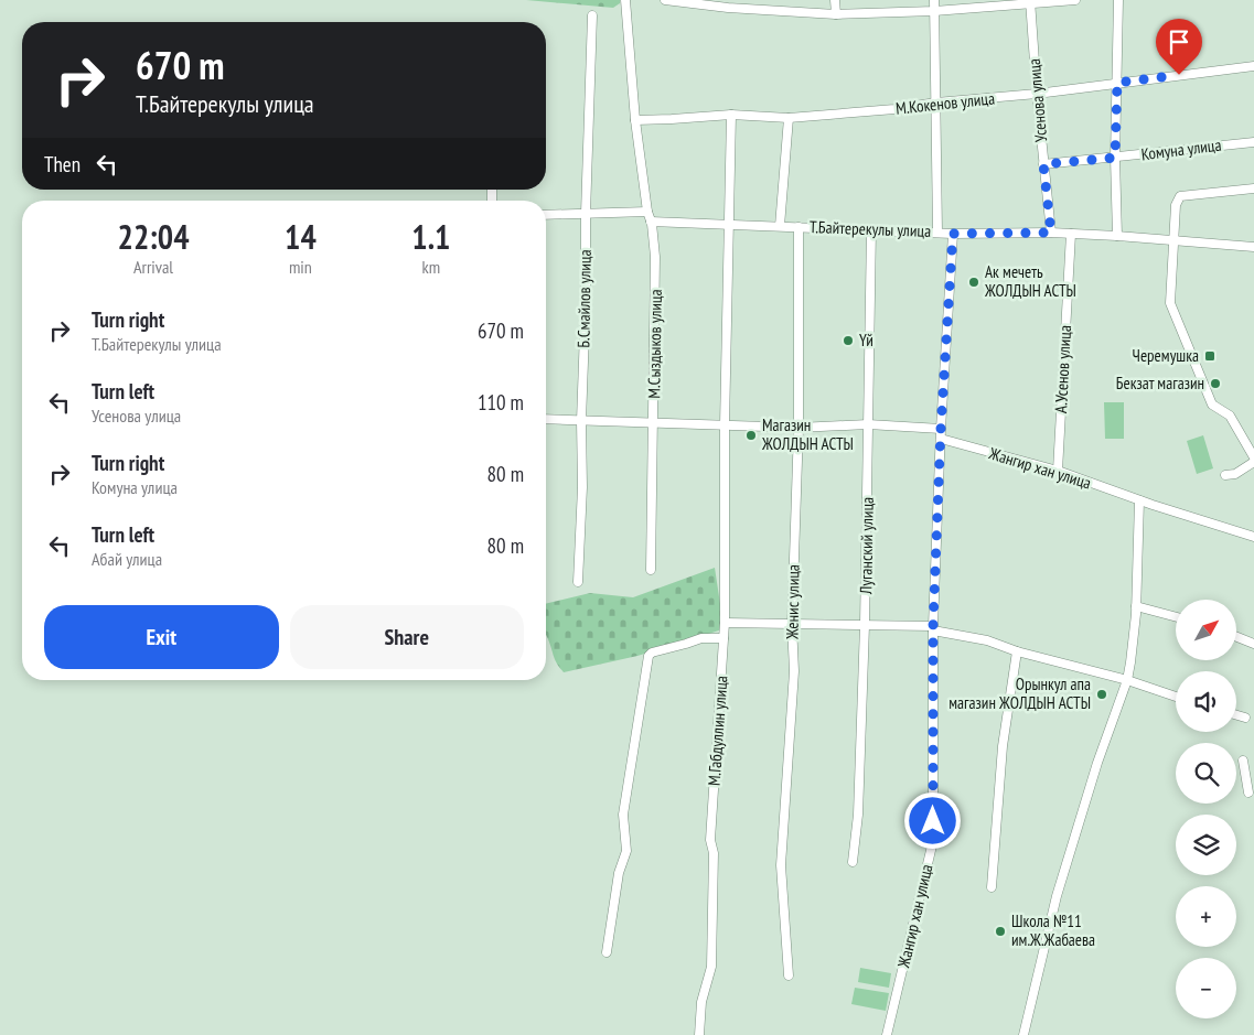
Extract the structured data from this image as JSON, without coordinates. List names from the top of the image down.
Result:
{
  "streets": {
    "street": [
      "Усенова улица",
      "М.Кокенов улица",
      "Комуна улица",
      "Т.Байтерекулы улица",
      "Б.Смайлов улица",
      "М.Сыздыков улица",
      "А.Усенов улица",
      "Жангир хан улица",
      "Луганский улица",
      "Женис улица",
      "М.Габдуллин улица"
    ]
  },
  "crossings": [
    ["Усенова улица", "М.Кокенов улица"],
    ["Усенова улица", "Комуна улица"],
    ["Усенова улица", "Т.Байтерекулы улица"],
    ["М.Кокенов улица", "М.Сыздыков улица"],
    ["М.Кокенов улица", "М.Габдуллин улица"],
    ["Т.Байтерекулы улица", "М.Сыздыков улица"],
    ["Т.Байтерекулы улица", "А.Усенов улица"],
    ["Т.Байтерекулы улица", "Жангир хан улица"],
    ["Т.Байтерекулы улица", "Луганский улица"],
    ["Т.Байтерекулы улица", "Женис улица"],
    ["Т.Байтерекулы улица", "М.Габдуллин улица"],
    ["А.Усенов улица", "Жангир хан улица"]
  ],
  "places": {
    "other": [
      "Ак мечеть ЖОЛДЫН АСТЫ",
      "Үй",
      "Бекзат магазин",
      "Магазин ЖОЛДЫН АСТЫ",
      "Орынкул апа магазин ЖОЛДЫН АСТЫ",
      "Школа №11 им.Ж.Жабаева"
    ],
    "transit": ["Черемушка"]
  },
  "north": "top right",
  "page": {
    "turn": ["670 m", "Т.Байтерекулы улица"],
    "then": "Then",
    "eta": [
      "22:04",
      "Arrival",
      "14",
      "min",
      "1.1",
      "km"
    ],
    "list": [
      {
        "name": "Turn right",
        "note": "Т.Байтерекулы улица",
        "value": "670 m"
      },
      {
        "name": "Turn left",
        "note": "Усенова улица",
        "value": "110 m"
      },
      {
        "name": "Turn right",
        "note": "Комуна улица",
        "value": "80 m"
      },
      {
        "name": "Turn left",
        "note": "Абай улица",
        "value": "80 m"
      }
    ],
    "buttons": ["Exit", "Share"],
    "map_buttons": ["+", "−"]
  }
}
